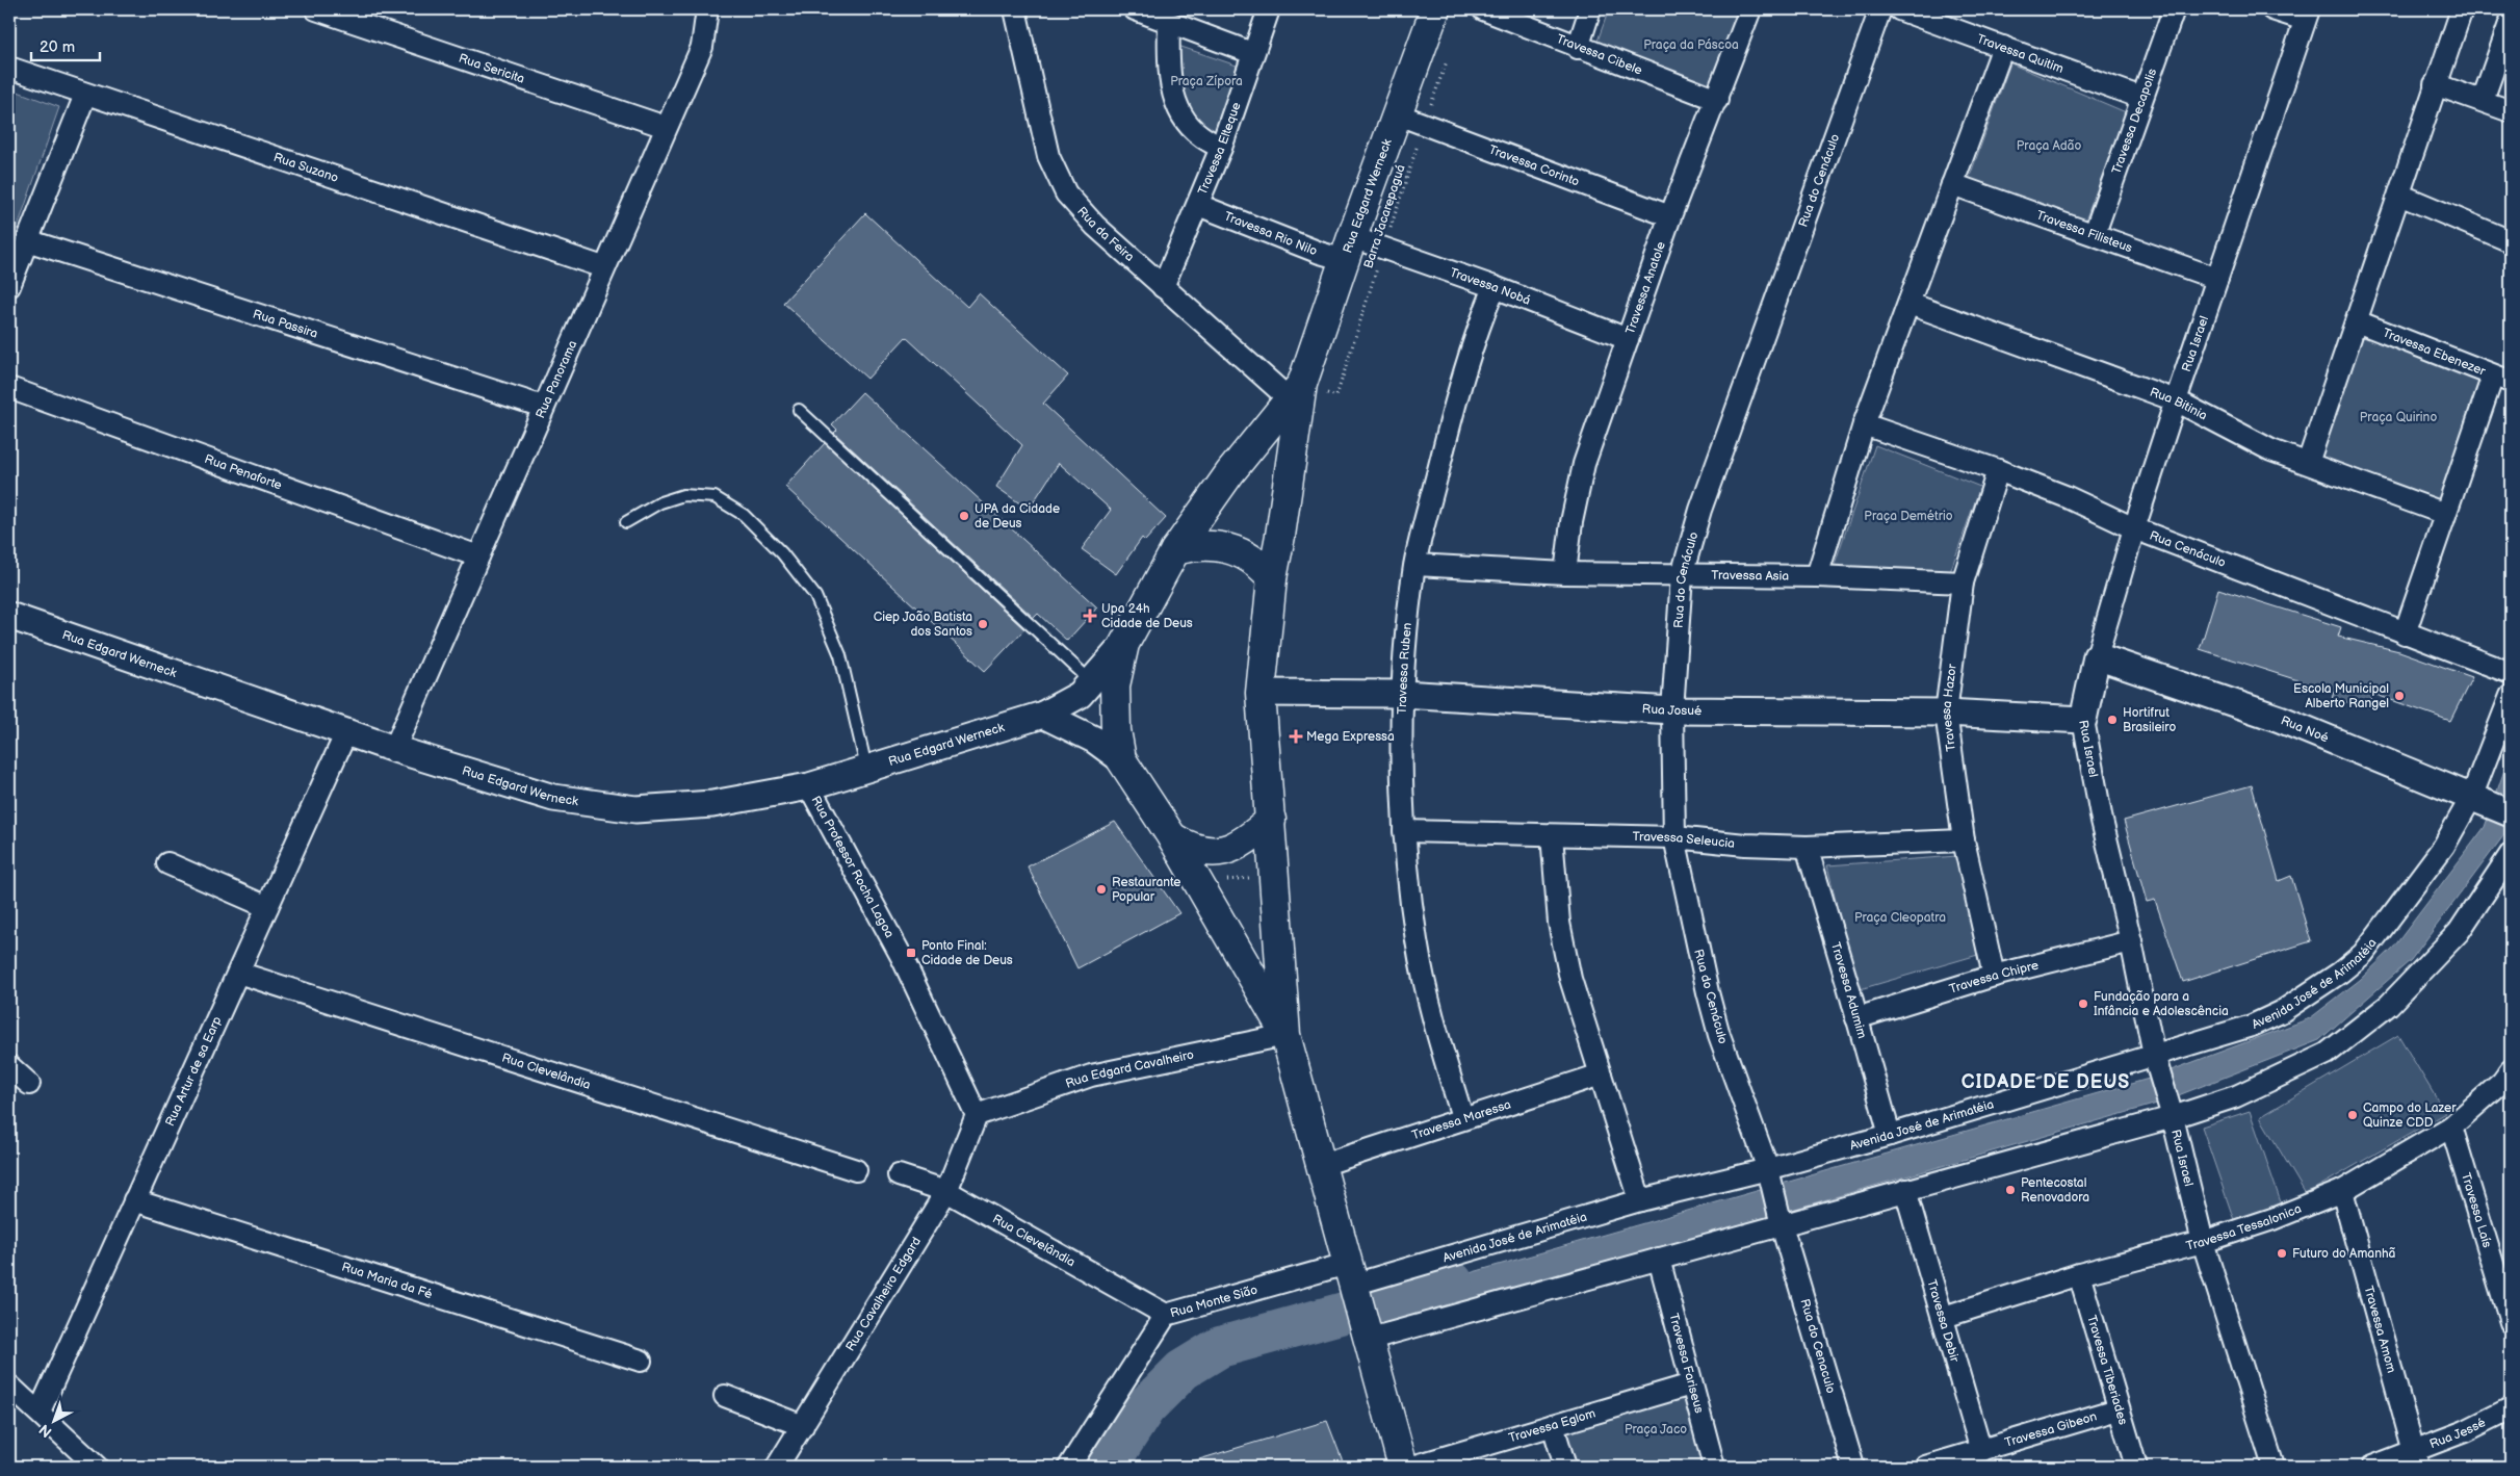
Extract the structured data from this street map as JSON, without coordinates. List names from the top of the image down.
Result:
{
  "streets": {
    "main road": ["Rua Edgard Werneck"],
    "street": [
      "Travessa Quitim",
      "Travessa Cibele",
      "Rua Sericita",
      "Travessa Decapolis",
      "Travessa Elteque",
      "Travessa Corinto",
      "Rua Suzano",
      "Rua do Cenáculo",
      "Travessa Filisteus",
      "Rua da Feira",
      "Travessa Rio Nilo",
      "Travessa Nobá",
      "Travessa Anatole",
      "Rua Passira",
      "Rua Israel",
      "Travessa Ebenezer",
      "Rua Panorama",
      "Rua Bitinia",
      "Rua Penaforte",
      "Rua Cenáculo",
      "Travessa Asia",
      "Travessa Ruben",
      "Travessa Hazor",
      "Rua Josué",
      "Rua Noé",
      "Travessa Seleucia",
      "Rua Professor Rocha Lagoa",
      "Travessa Chipre",
      "Avenida José de Arimatéia",
      "Travessa Adumim",
      "Rua Edgard Cavalheiro",
      "Rua Artur de sa Earp",
      "Rua Clevelândia",
      "Travessa Maressa",
      "Travessa Laís",
      "Travessa Tessalonica",
      "Rua Maria da Fé",
      "Rua Cavalheiro Edgard",
      "Rua Monte Sião",
      "Travessa Debir",
      "Travessa Amom",
      "Rua do Cenaculo",
      "Travessa Fariseus",
      "Travessa Tiberiades",
      "Travessa Eglom",
      "Travessa Gibeon",
      "Rua Jessé"
    ],
    "path": ["Barra Jacarepaguá"]
  },
  "crossings": [
    ["Travessa Quitim", "Travessa Decapolis"],
    ["Travessa Cibele", "Travessa Anatole"],
    ["Rua Sericita", "Rua Panorama"],
    ["Travessa Decapolis", "Travessa Filisteus"],
    ["Travessa Elteque", "Rua da Feira"],
    ["Travessa Elteque", "Travessa Rio Nilo"],
    ["Travessa Corinto", "Rua Edgard Werneck"],
    ["Travessa Corinto", "Barra Jacarepaguá"],
    ["Travessa Corinto", "Travessa Anatole"],
    ["Rua Suzano", "Rua Panorama"],
    ["Rua do Cenáculo", "Travessa Asia"],
    ["Rua do Cenáculo", "Rua Josué"],
    ["Rua do Cenáculo", "Travessa Seleucia"],
    ["Rua do Cenáculo", "Avenida José de Arimatéia"],
    ["Rua do Cenáculo", "Rua do Cenaculo"],
    ["Rua Edgard Werneck", "Barra Jacarepaguá"],
    ["Rua Edgard Werneck", "Rua da Feira"],
    ["Rua Edgard Werneck", "Travessa Rio Nilo"],
    ["Rua Edgard Werneck", "Travessa Nobá"],
    ["Rua Edgard Werneck", "Rua Panorama"],
    ["Rua Edgard Werneck", "Rua Professor Rocha Lagoa"],
    ["Rua Edgard Werneck", "Rua Artur de sa Earp"],
    ["Barra Jacarepaguá", "Rua da Feira"],
    ["Barra Jacarepaguá", "Travessa Nobá"],
    ["Travessa Filisteus", "Rua Israel"],
    ["Travessa Rio Nilo", "Travessa Nobá"],
    ["Travessa Nobá", "Travessa Anatole"],
    ["Travessa Nobá", "Travessa Ruben"],
    ["Travessa Anatole", "Travessa Asia"],
    ["Rua Passira", "Rua Panorama"],
    ["Rua Israel", "Rua Bitinia"],
    ["Rua Israel", "Rua Cenáculo"],
    ["Rua Israel", "Rua Josué"],
    ["Rua Israel", "Rua Noé"],
    ["Rua Israel", "Travessa Chipre"],
    ["Rua Israel", "Avenida José de Arimatéia"],
    ["Rua Israel", "Travessa Tessalonica"],
    ["Rua Panorama", "Rua Penaforte"],
    ["Rua Cenáculo", "Travessa Hazor"],
    ["Travessa Asia", "Travessa Ruben"],
    ["Travessa Asia", "Travessa Hazor"],
    ["Travessa Ruben", "Rua Josué"],
    ["Travessa Ruben", "Travessa Seleucia"],
    ["Travessa Ruben", "Travessa Maressa"],
    ["Travessa Hazor", "Rua Josué"],
    ["Travessa Hazor", "Travessa Seleucia"],
    ["Travessa Hazor", "Travessa Chipre"],
    ["Rua Noé", "Avenida José de Arimatéia"],
    ["Travessa Seleucia", "Travessa Adumim"],
    ["Rua Professor Rocha Lagoa", "Rua Edgard Cavalheiro"],
    ["Rua Professor Rocha Lagoa", "Rua Cavalheiro Edgard"],
    ["Travessa Chipre", "Travessa Adumim"],
    ["Avenida José de Arimatéia", "Travessa Adumim"],
    ["Avenida José de Arimatéia", "Rua Monte Sião"],
    ["Rua Edgard Cavalheiro", "Rua Cavalheiro Edgard"],
    ["Rua Artur de sa Earp", "Rua Clevelândia"],
    ["Rua Artur de sa Earp", "Rua Maria da Fé"],
    ["Rua Clevelândia", "Rua Cavalheiro Edgard"],
    ["Rua Clevelândia", "Rua Monte Sião"],
    ["Travessa Laís", "Travessa Tessalonica"],
    ["Travessa Tessalonica", "Travessa Debir"],
    ["Travessa Tessalonica", "Travessa Amom"],
    ["Travessa Tessalonica", "Travessa Tiberiades"],
    ["Travessa Debir", "Travessa Gibeon"],
    ["Travessa Amom", "Rua Jessé"],
    ["Travessa Fariseus", "Travessa Eglom"],
    ["Travessa Tiberiades", "Travessa Gibeon"]
  ],
  "districts": ["CIDADE DE DEUS"],
  "parks": [
    "Praça da Páscoa",
    "Praça Zípora",
    "Praça Adão",
    "Praça Quirino",
    "Praça Demétrio",
    "Praça Cleopatra",
    "Praça Jaco"
  ],
  "places": {
    "other": [
      "UPA da Cidade de Deus",
      "Ciep João Batista dos Santos",
      "Escola Municipal Alberto Rangel",
      "Hortifrut Brasileiro",
      "Restaurante Popular",
      "Fundação para a Infância e Adolescência",
      "Campo do Lazer Quinze CDD",
      "Pentecostal Renovadora",
      "Futuro do Amanhã"
    ],
    "health": ["Upa 24h Cidade de Deus", "Mega Expressa"],
    "transit": ["Ponto Final: Cidade de Deus"]
  },
  "scale_bar": "20 m",
  "north": "bottom left"
}
